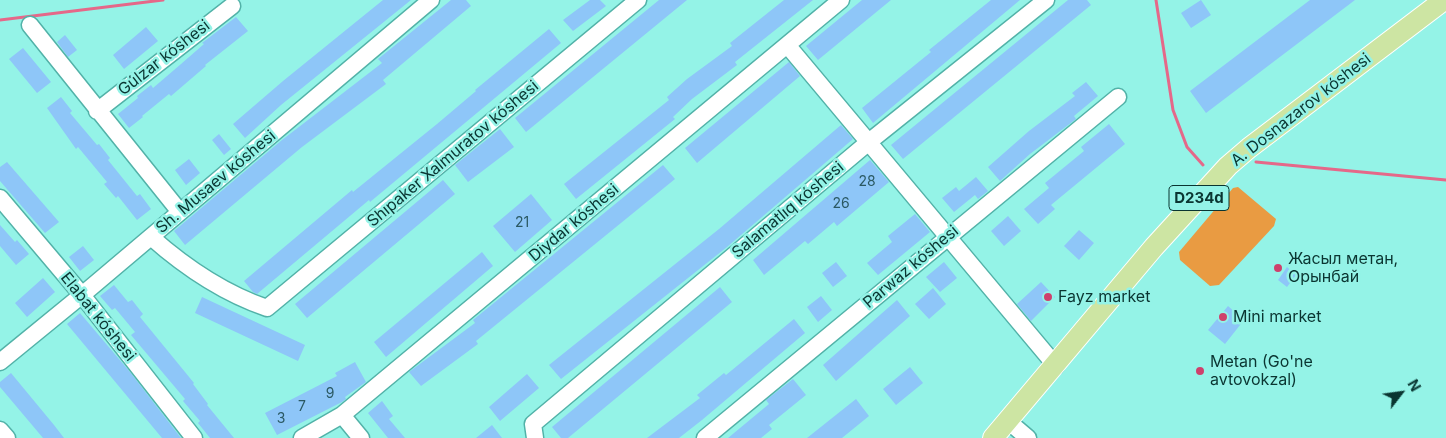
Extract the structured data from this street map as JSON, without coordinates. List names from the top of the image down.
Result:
{
  "streets": {
    "main road": ["A. Dosnazarov kóshesi", "D234d"],
    "street": [
      "Gúlzar kóshesi",
      "Shıpaker Xalmuratov kóshesi",
      "Sh. Musaev kóshesi",
      "Salamatlıq kóshesi",
      "Diydar kóshesi",
      "Parwaz kóshesi",
      "Elabat kóshesi"
    ]
  },
  "crossings": [
    ["Shıpaker Xalmuratov kóshesi", "Sh. Musaev kóshesi"],
    ["Sh. Musaev kóshesi", "Elabat kóshesi"]
  ],
  "places": [
    "Жасыл метан, Орынбай",
    "Fayz market",
    "Mini market",
    "Metan (Go'ne avtovokzal)"
  ],
  "house_numbers": [
    "28",
    "26",
    "21",
    "9",
    "7",
    "3"
  ],
  "north": "top right"
}
